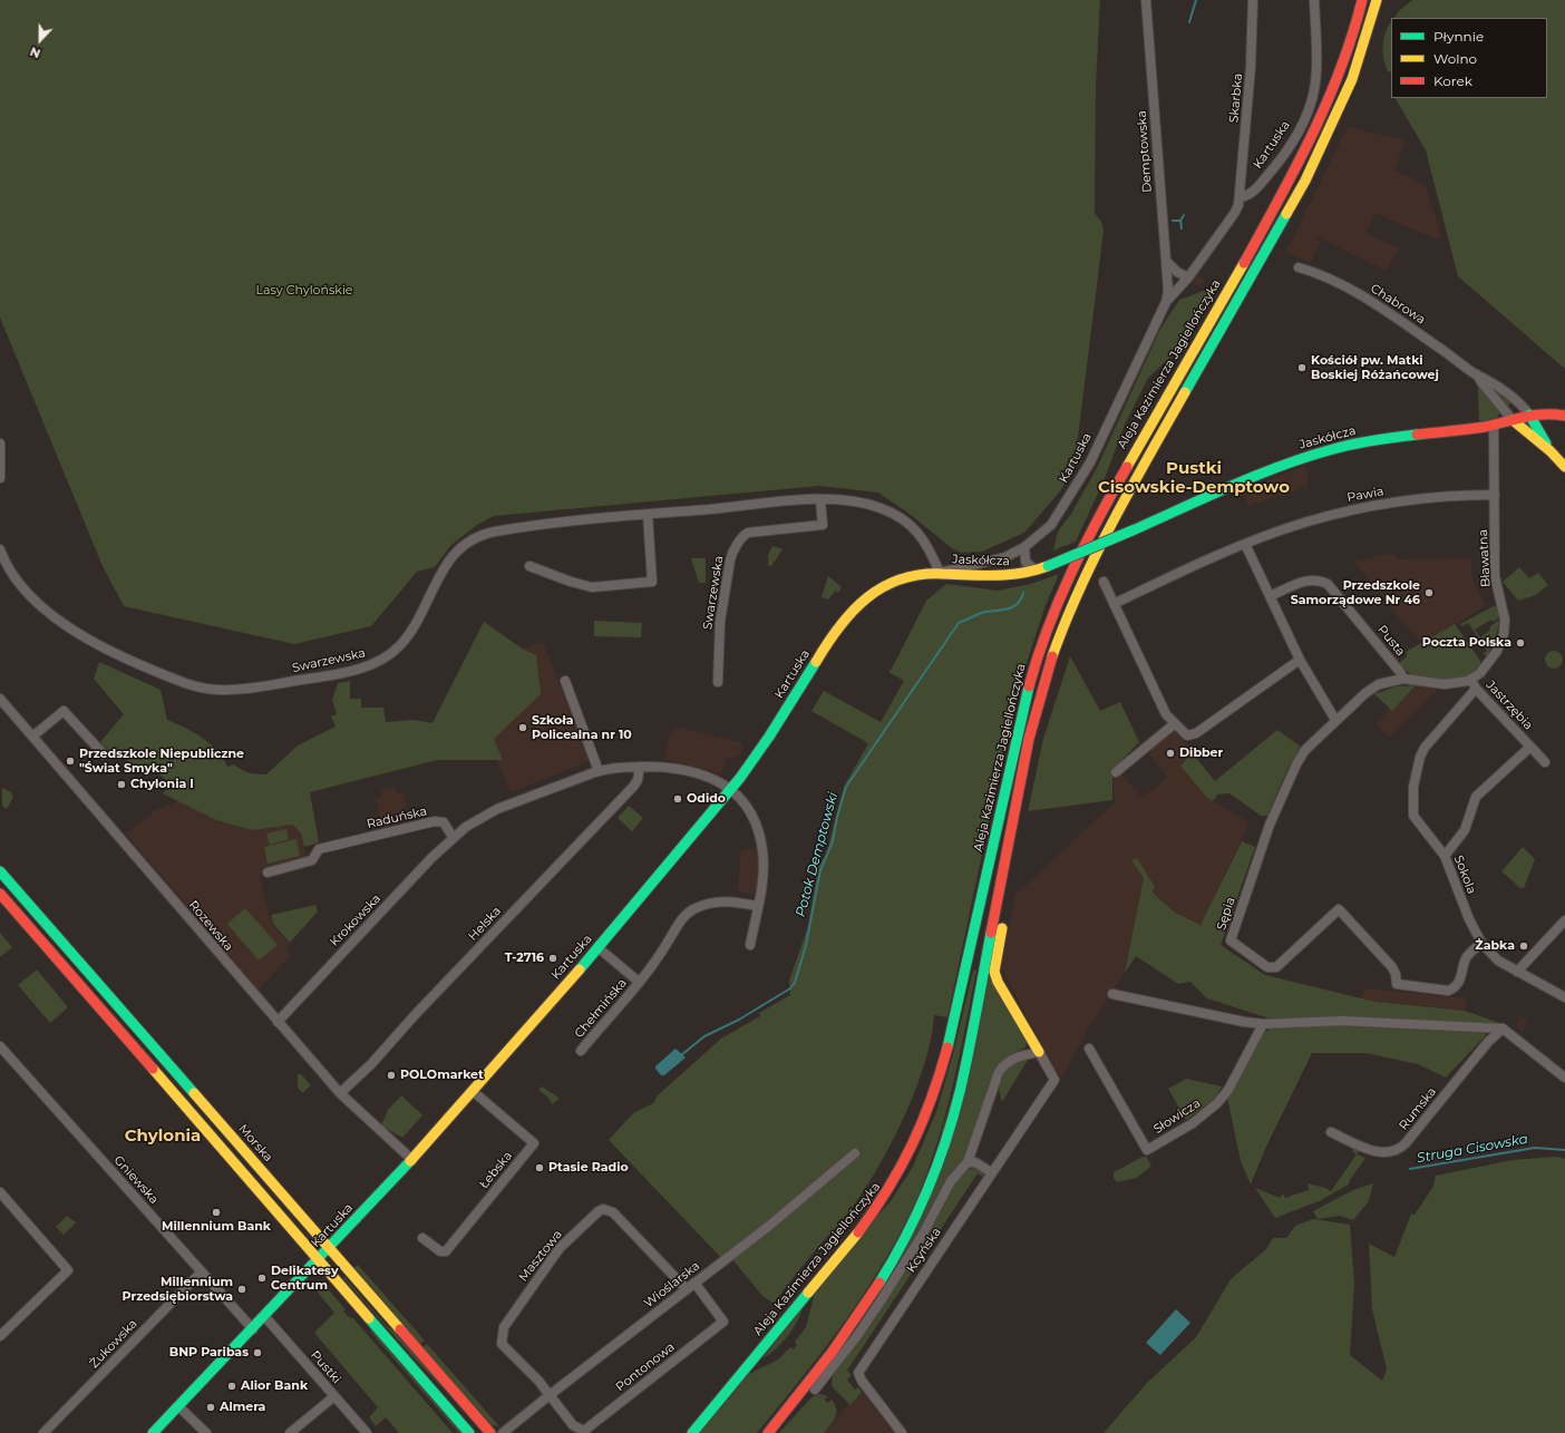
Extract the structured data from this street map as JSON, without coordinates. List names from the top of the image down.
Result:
{
  "streets": {
    "main road": [
      "Kartuska",
      "Chabrowa",
      "Aleja Kazimierza Jagiellończyka",
      "Jaskółcza",
      "Morska"
    ],
    "street": [
      "Skarbka",
      "Demptowska",
      "Pawia",
      "Bławatna",
      "Swarzewska",
      "Pusta",
      "Jastrzębia",
      "Raduńska",
      "Sokola",
      "Sępia",
      "Krokowska",
      "Helska",
      "Rozewska",
      "Chełmińska",
      "Rumska",
      "Słowicza",
      "Łebska",
      "Gniewska",
      "Kcyńska",
      "Masztowa",
      "Wioślarska",
      "Żukowska",
      "Pustki",
      "Pontonowa"
    ]
  },
  "crossings": [
    ["Skarbka", "Kartuska"],
    ["Kartuska", "Demptowska"],
    ["Kartuska", "Jaskółcza"],
    ["Kartuska", "Swarzewska"],
    ["Kartuska", "Rozewska"],
    ["Kartuska", "Chełmińska"],
    ["Kartuska", "Morska"],
    ["Kartuska", "Łebska"],
    ["Kartuska", "Gniewska"],
    ["Kartuska", "Pustki"],
    ["Chabrowa", "Jaskółcza"],
    ["Jaskółcza", "Bławatna"],
    ["Jaskółcza", "Swarzewska"],
    ["Pawia", "Bławatna"],
    ["Bławatna", "Jastrzębia"],
    ["Bławatna", "Sępia"],
    ["Pusta", "Sępia"],
    ["Jastrzębia", "Sokola"],
    ["Jastrzębia", "Sępia"],
    ["Raduńska", "Krokowska"],
    ["Sokola", "Sępia"],
    ["Krokowska", "Rozewska"],
    ["Helska", "Rozewska"],
    ["Gniewska", "Żukowska"],
    ["Masztowa", "Wioślarska"],
    ["Masztowa", "Pontonowa"],
    ["Wioślarska", "Pontonowa"]
  ],
  "districts": ["Pustki Cisowskie-Demptowo", "Chylonia"],
  "water": ["Potok Demptowski", "Struga Cisowska"],
  "parks": ["Lasy Chylońskie"],
  "places": [
    "Kościół pw. Matki Boskiej Różańcowej",
    "Przedszkole Samorządowe Nr 46",
    "Poczta Polska",
    "Szkoła Policealna nr 10",
    "Dibber",
    "Przedszkole Niepubliczne \"Świat Smyka\"",
    "Chylonia I",
    "Odido",
    "Żabka",
    "T-2716",
    "POLOmarket",
    "Ptasie Radio",
    "Millennium Bank",
    "Delikatesy Centrum",
    "Millennium Przedsiębiorstwa",
    "BNP Paribas",
    "Alior Bank",
    "Almera"
  ],
  "legend": ["Płynnie", "Wolno", "Korek"],
  "north": "bottom"
}
